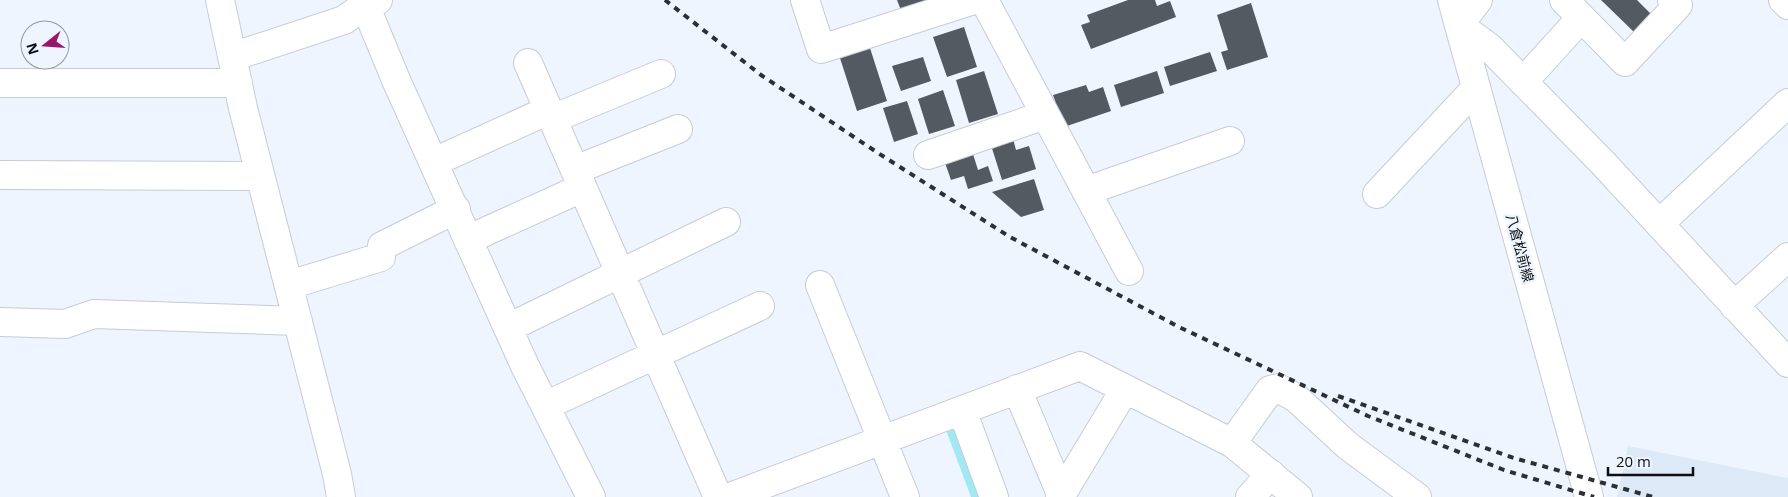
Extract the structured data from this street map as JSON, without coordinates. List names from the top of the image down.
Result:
{
  "streets": {
    "street": ["八倉松前線"]
  },
  "scale_bar": "20 m",
  "north": "left"
}
